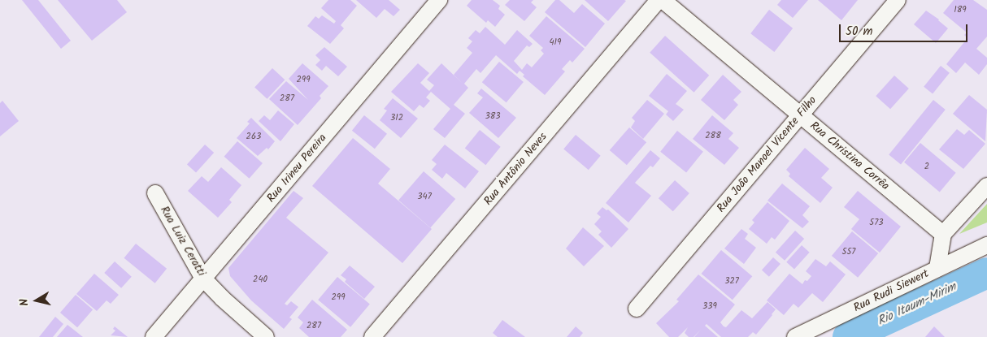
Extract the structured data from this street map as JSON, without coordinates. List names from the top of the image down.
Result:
{
  "streets": {
    "street": [
      "Rua João Manoel Vicente Filho",
      "Rua Christina Corrêa",
      "Rua Irineu Pereira",
      "Rua Antônio Neves",
      "Rua Luiz Ceratti",
      "Rua Rudi Siewert"
    ]
  },
  "crossings": [
    ["Rua João Manoel Vicente Filho", "Rua Christina Corrêa"],
    ["Rua Irineu Pereira", "Rua Luiz Ceratti"]
  ],
  "water": ["Rio Itaum-Mirim"],
  "house_numbers": [
    "189",
    "419",
    "299",
    "287",
    "383",
    "312",
    "288",
    "263",
    "2",
    "347",
    "573",
    "557",
    "240",
    "327",
    "299",
    "339",
    "287"
  ],
  "scale_bar": "50 m",
  "north": "left"
}
